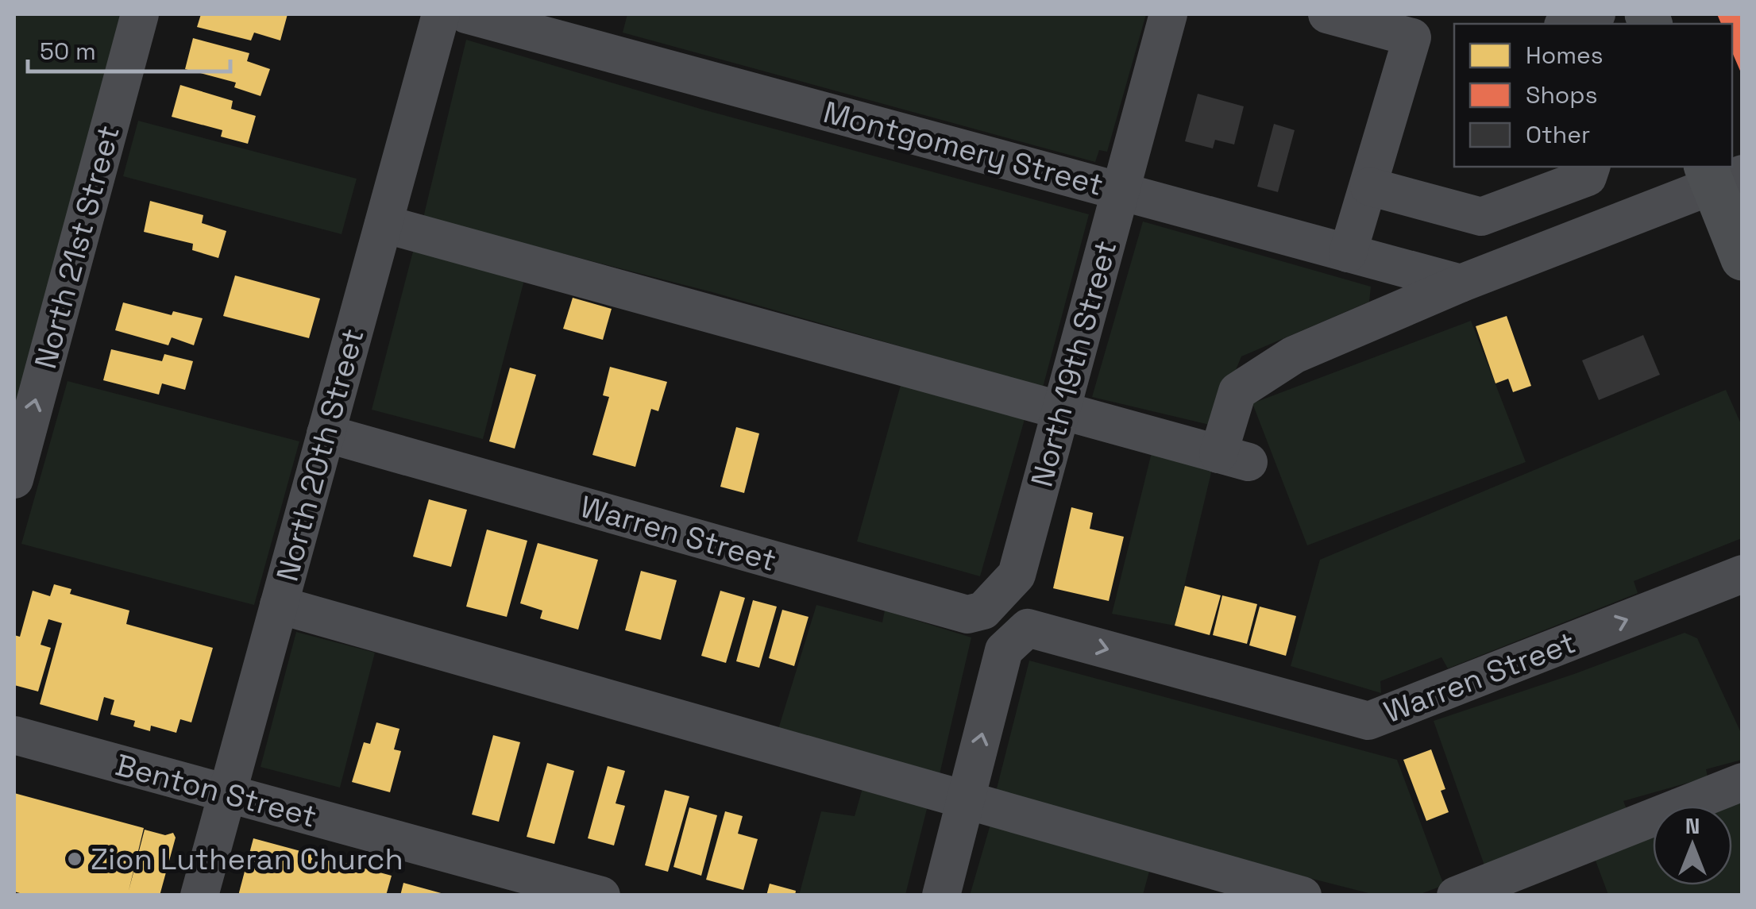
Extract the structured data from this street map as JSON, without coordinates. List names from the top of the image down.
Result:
{
  "streets": {
    "street": [
      "Montgomery Street",
      "North 21st Street",
      "North 19th Street",
      "North 20th Street",
      "Warren Street",
      "Benton Street"
    ]
  },
  "crossings": [
    ["Montgomery Street", "North 19th Street"],
    ["North 19th Street", "Warren Street"],
    ["North 20th Street", "Warren Street"],
    ["North 20th Street", "Benton Street"]
  ],
  "one_way": ["North 21st Street"],
  "places": ["Zion Lutheran Church"],
  "legend": ["Homes", "Shops", "Other"],
  "scale_bar": "50 m",
  "north": "top"
}
